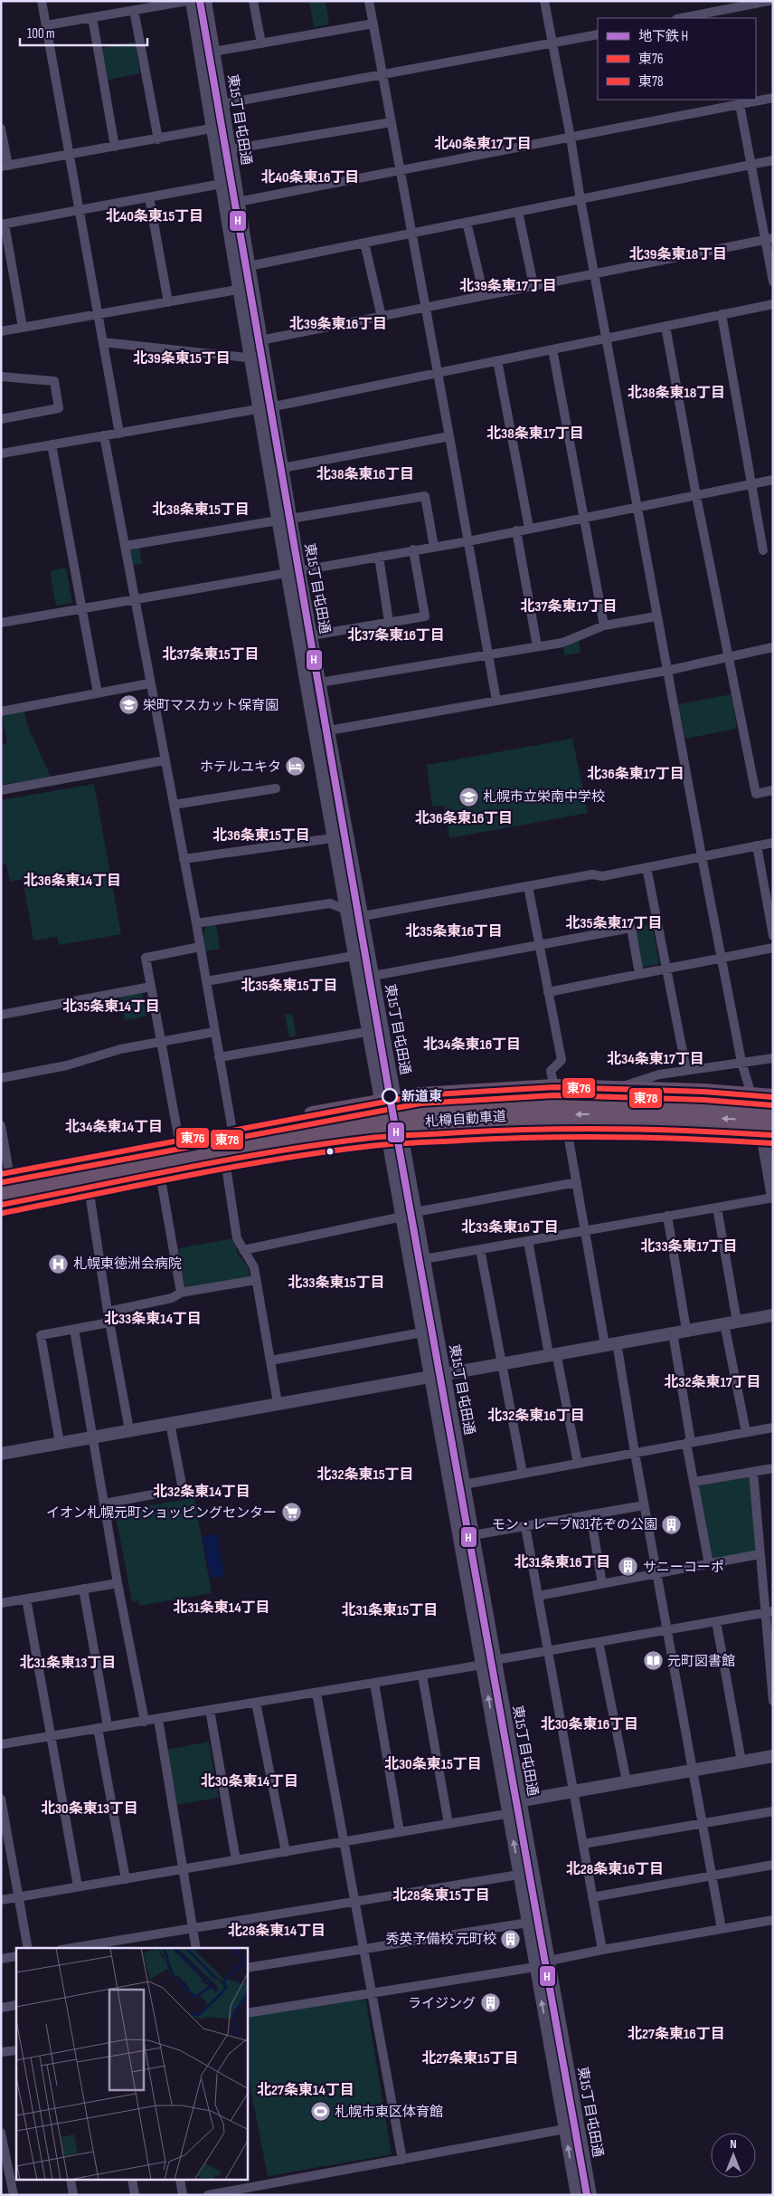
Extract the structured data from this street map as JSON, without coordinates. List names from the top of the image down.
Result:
{
  "streets": {
    "highway": ["札樽自動車道"],
    "street": ["東15丁目屯田通"]
  },
  "districts": [
    "北40条東17丁目",
    "北40条東16丁目",
    "北40条東15丁目",
    "北39条東18丁目",
    "北39条東17丁目",
    "北39条東16丁目",
    "北39条東15丁目",
    "北38条東18丁目",
    "北38条東17丁目",
    "北38条東16丁目",
    "北38条東15丁目",
    "北37条東17丁目",
    "北37条東16丁目",
    "北37条東15丁目",
    "北36条東17丁目",
    "北36条東16丁目",
    "北36条東15丁目",
    "北36条東14丁目",
    "北35条東17丁目",
    "北35条東16丁目",
    "北35条東15丁目",
    "北35条東14丁目",
    "北34条東16丁目",
    "北34条東17丁目",
    "北34条東14丁目",
    "北33条東16丁目",
    "北33条東17丁目",
    "北33条東15丁目",
    "北33条東14丁目",
    "北32条東17丁目",
    "北32条東16丁目",
    "北32条東15丁目",
    "北32条東14丁目",
    "北31条東16丁目",
    "北31条東14丁目",
    "北31条東15丁目",
    "北31条東13丁目",
    "北30条東16丁目",
    "北30条東15丁目",
    "北30条東14丁目",
    "北30条東13丁目",
    "北28条東16丁目",
    "北28条東15丁目",
    "北28条東14丁目",
    "北27条東16丁目",
    "北27条東15丁目",
    "北27条東14丁目"
  ],
  "places": {
    "school or university": ["栄町マスカット保育園", "札幌市立栄南中学校"],
    "hotel": ["ホテルユキタ"],
    "other": ["新道東"],
    "hospital": ["札幌東徳洲会病院"],
    "supermarket": ["イオン札幌元町ショッピングセンター"],
    "building": [
      "モン・レーブN31花ぞの公園",
      "サニーコーポ",
      "秀英予備校 元町校",
      "ライジング"
    ],
    "library": ["元町図書館"],
    "sports": ["札幌市東区体育館"]
  },
  "lines": ["metro line H", "transit line 東76", "transit line 東78"],
  "legend": ["地下鉄 H", "東76", "東78"],
  "scale_bar": "100 m",
  "north": "top"
}
